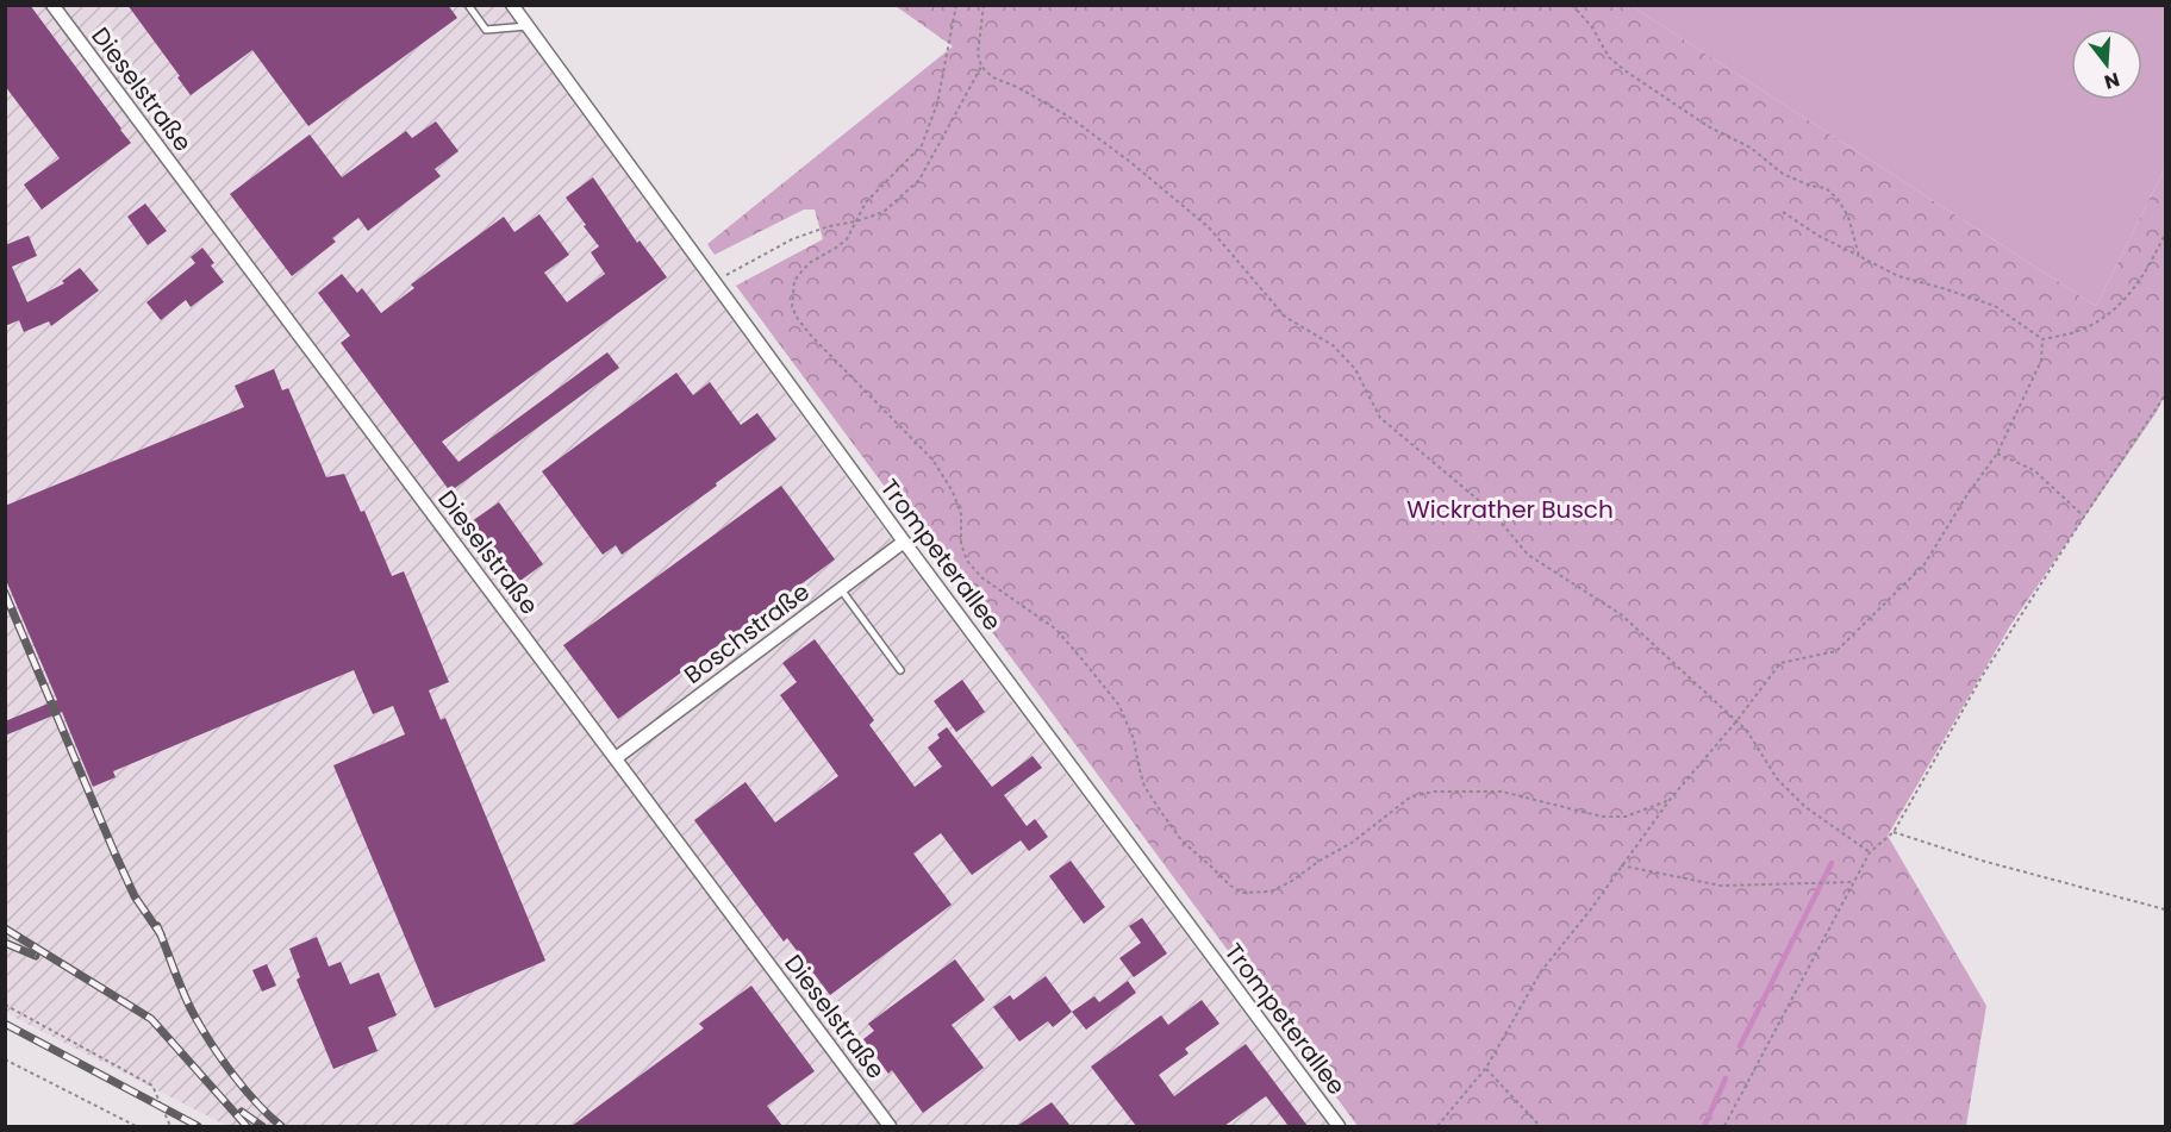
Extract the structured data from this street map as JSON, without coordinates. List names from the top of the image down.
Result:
{
  "streets": {
    "street": ["Dieselstraße", "Trompeterallee", "Boschstraße"]
  },
  "crossings": [
    ["Dieselstraße", "Boschstraße"],
    ["Trompeterallee", "Boschstraße"]
  ],
  "parks": ["Wickrather Busch"],
  "north": "bottom"
}
